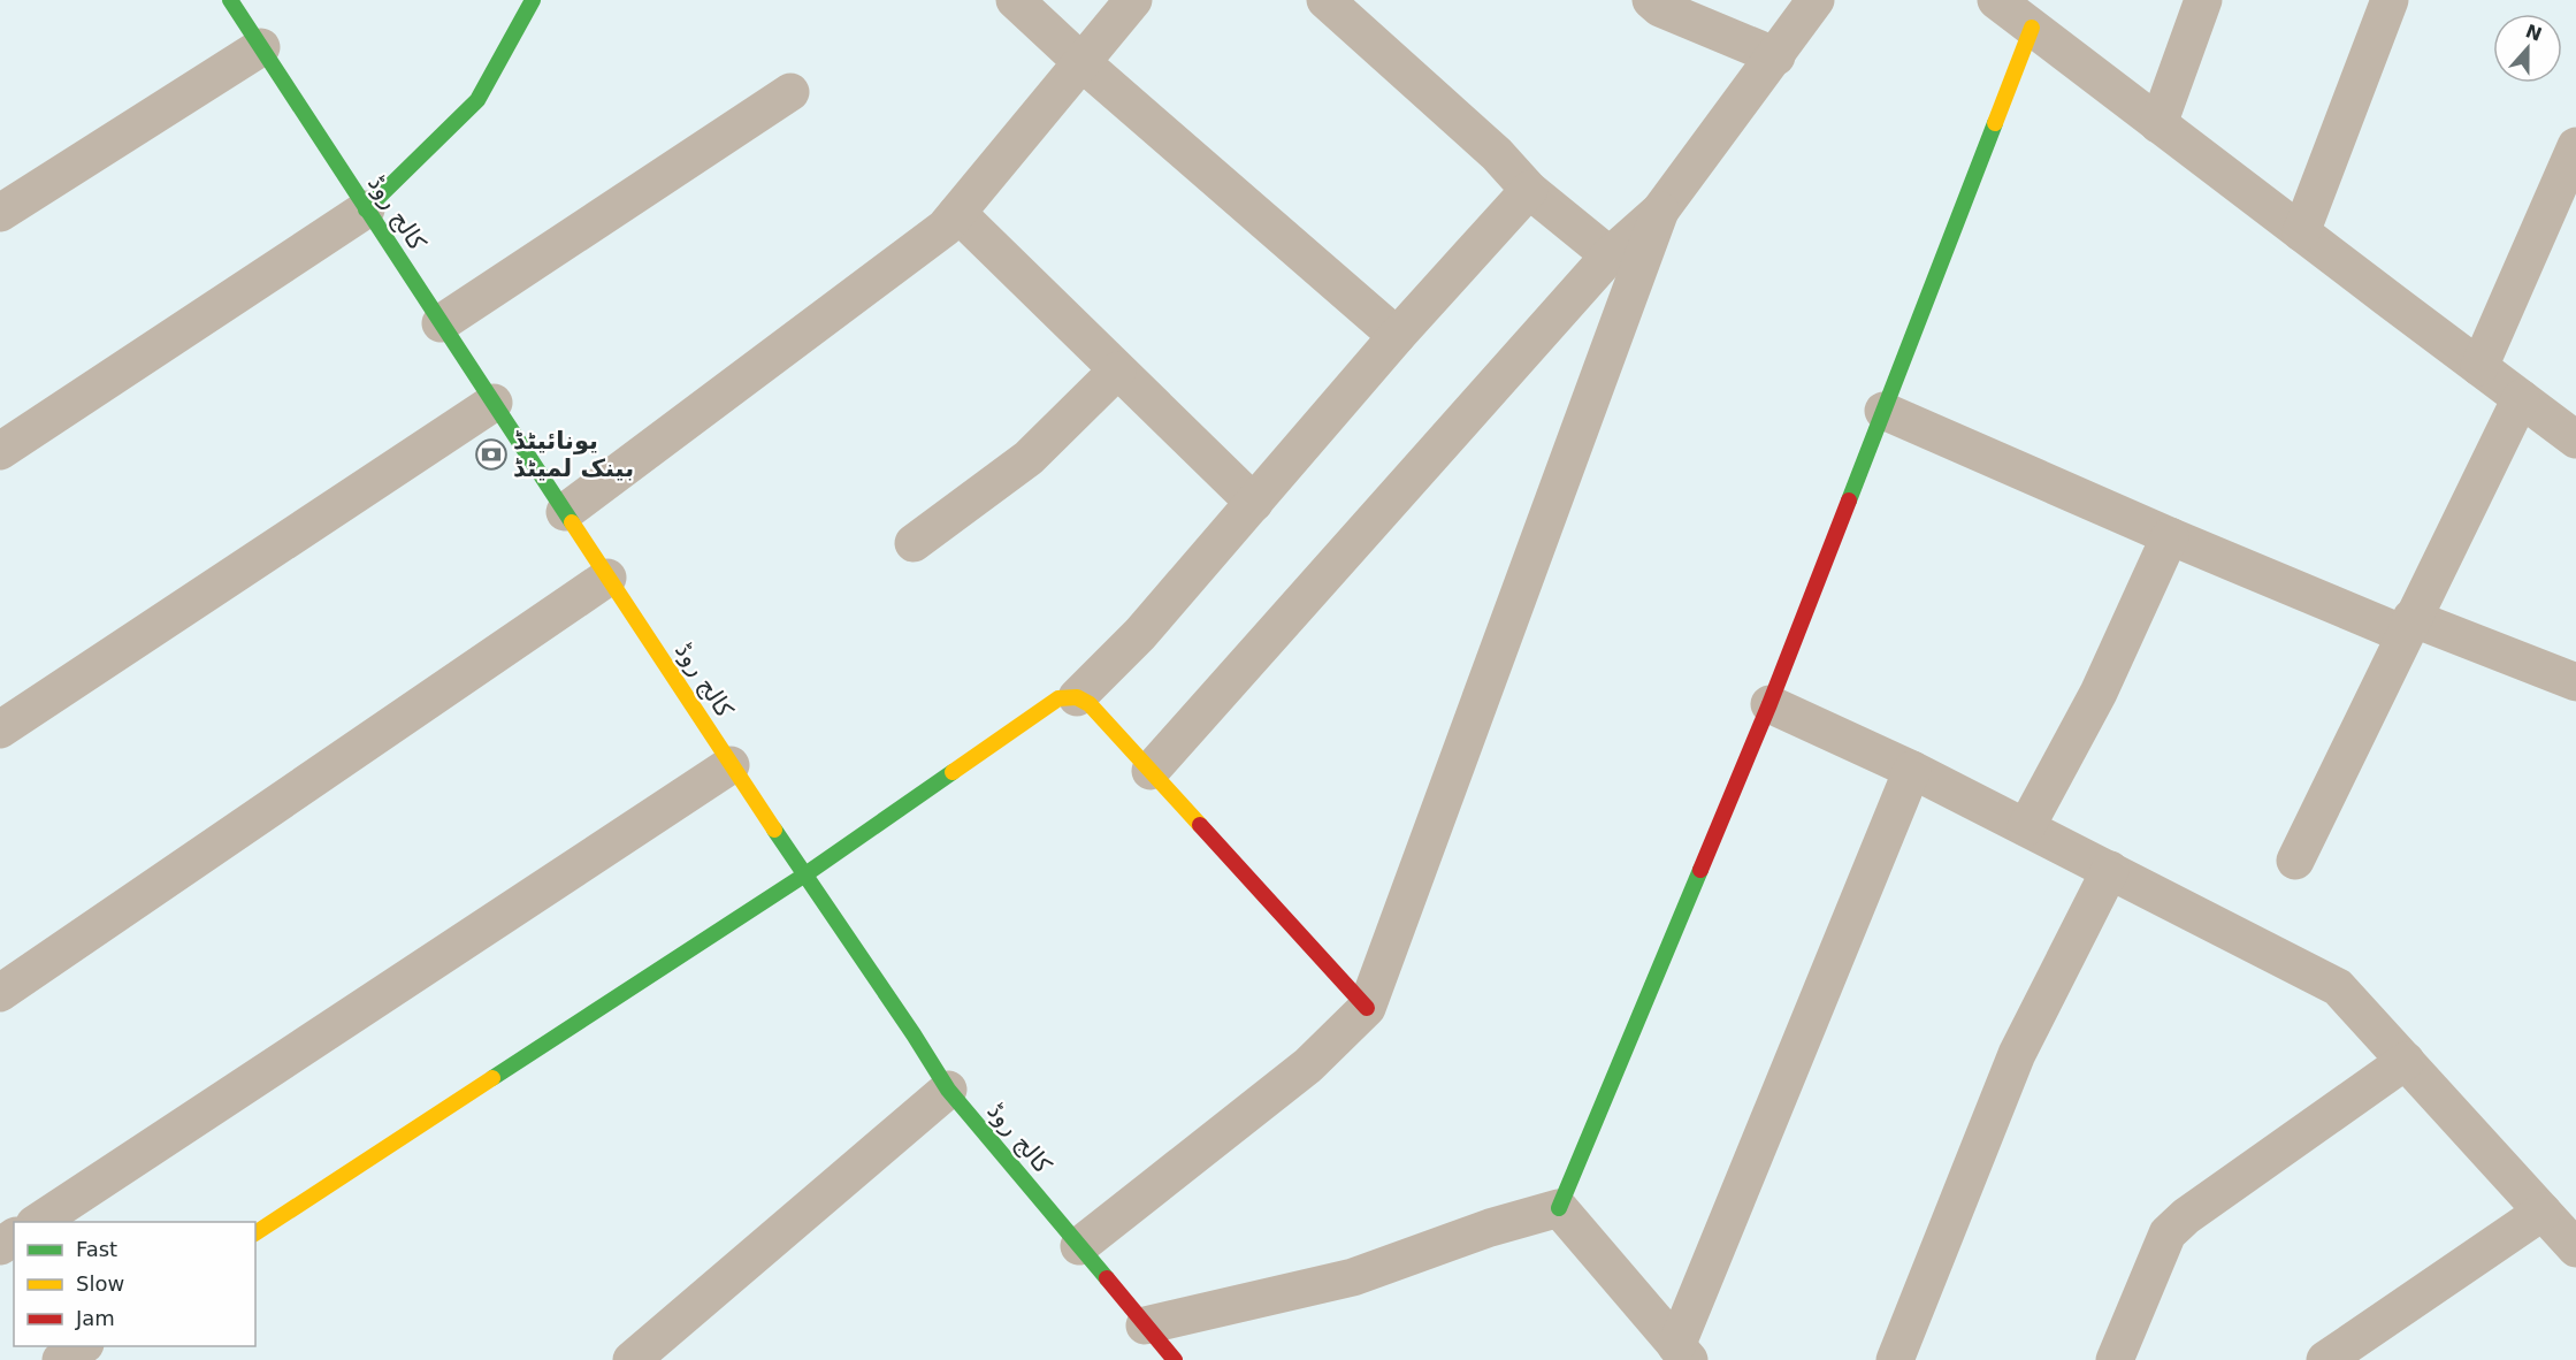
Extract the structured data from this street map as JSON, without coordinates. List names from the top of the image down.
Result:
{
  "streets": {
    "street": ["کالج روڈ"]
  },
  "places": {
    "bank": ["یونائیٹڈ بینک لمیٹڈ"]
  },
  "legend": ["Fast", "Slow", "Jam"],
  "north": "top"
}
